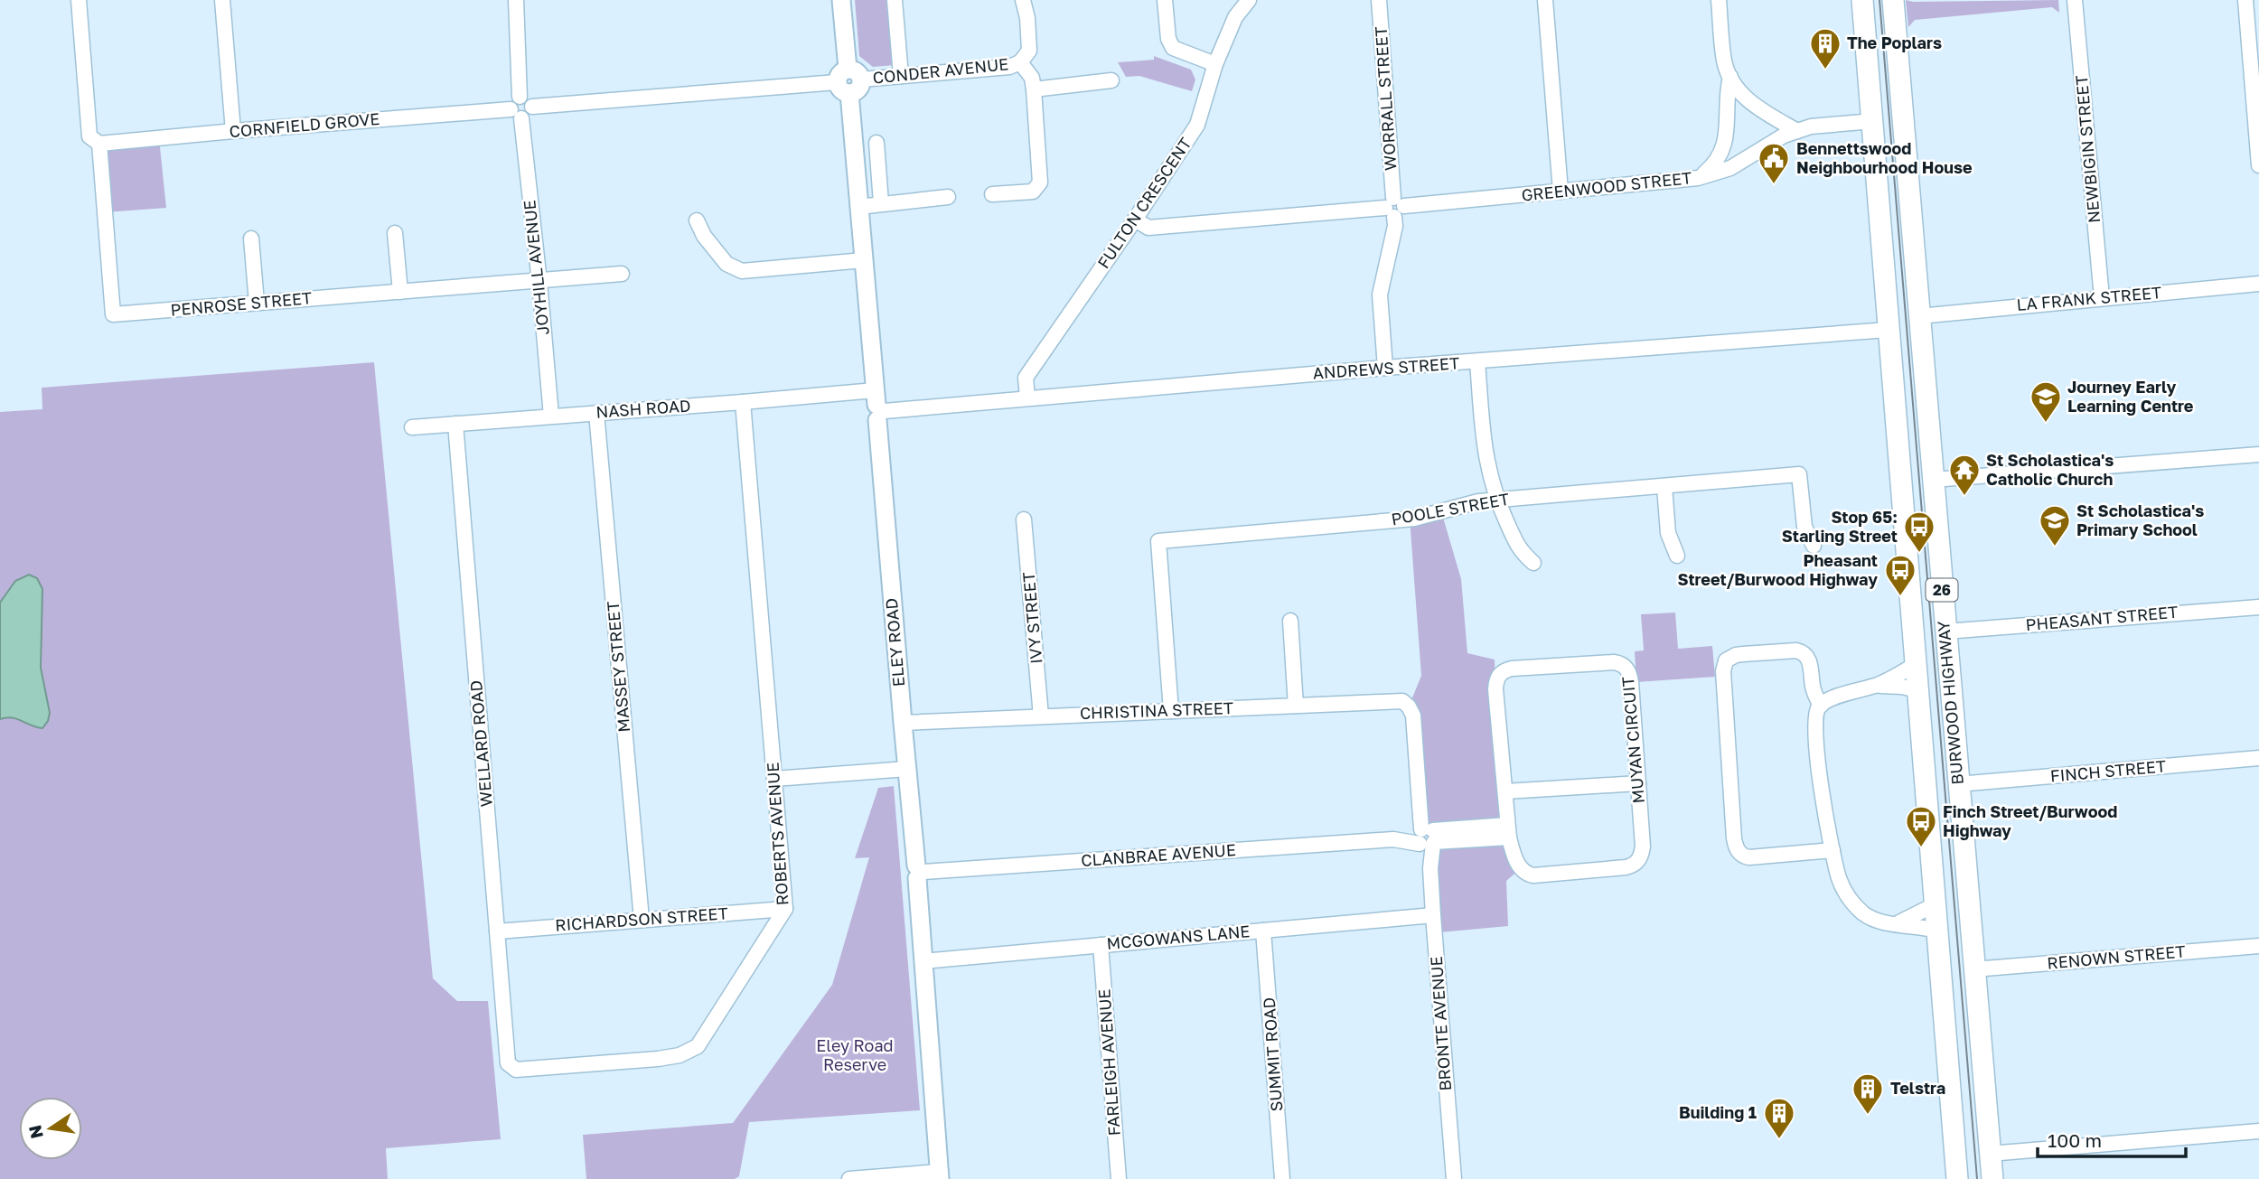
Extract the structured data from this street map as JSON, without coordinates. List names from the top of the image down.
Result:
{
  "streets": {
    "highway": ["26", "BURWOOD HIGHWAY"],
    "main road": ["ELEY ROAD"],
    "street": [
      "CONDER AVENUE",
      "WORRALL STREET",
      "CORNFIELD GROVE",
      "NEWBIGIN STREET",
      "GREENWOOD STREET",
      "FULTON CRESCENT",
      "JOYHILL AVENUE",
      "LA FRANK STREET",
      "PENROSE STREET",
      "ANDREWS STREET",
      "NASH ROAD",
      "POOLE STREET",
      "IVY STREET",
      "PHEASANT STREET",
      "MASSEY STREET",
      "CHRISTINA STREET",
      "MUYAN CIRCUIT",
      "WELLARD ROAD",
      "FINCH STREET",
      "ROBERTS AVENUE",
      "CLANBRAE AVENUE",
      "RICHARDSON STREET",
      "MCGOWANS LANE",
      "RENOWN STREET",
      "BRONTE AVENUE",
      "SUMMIT ROAD",
      "FARLEIGH AVENUE"
    ]
  },
  "crossings": [
    ["CONDER AVENUE", "ELEY ROAD"],
    ["WORRALL STREET", "GREENWOOD STREET"],
    ["WORRALL STREET", "ANDREWS STREET"],
    ["CORNFIELD GROVE", "JOYHILL AVENUE"],
    ["CORNFIELD GROVE", "PENROSE STREET"],
    ["NEWBIGIN STREET", "LA FRANK STREET"],
    ["GREENWOOD STREET", "FULTON CRESCENT"],
    ["GREENWOOD STREET", "BURWOOD HIGHWAY"],
    ["FULTON CRESCENT", "ANDREWS STREET"],
    ["JOYHILL AVENUE", "PENROSE STREET"],
    ["JOYHILL AVENUE", "NASH ROAD"],
    ["LA FRANK STREET", "BURWOOD HIGHWAY"],
    ["ANDREWS STREET", "NASH ROAD"],
    ["ANDREWS STREET", "ELEY ROAD"],
    ["ANDREWS STREET", "BURWOOD HIGHWAY"],
    ["NASH ROAD", "ELEY ROAD"],
    ["NASH ROAD", "MASSEY STREET"],
    ["NASH ROAD", "WELLARD ROAD"],
    ["NASH ROAD", "ROBERTS AVENUE"],
    ["POOLE STREET", "CHRISTINA STREET"],
    ["IVY STREET", "CHRISTINA STREET"],
    ["PHEASANT STREET", "BURWOOD HIGHWAY"],
    ["ELEY ROAD", "CHRISTINA STREET"],
    ["ELEY ROAD", "CLANBRAE AVENUE"],
    ["ELEY ROAD", "MCGOWANS LANE"],
    ["MASSEY STREET", "RICHARDSON STREET"],
    ["BURWOOD HIGHWAY", "FINCH STREET"],
    ["BURWOOD HIGHWAY", "RENOWN STREET"],
    ["CHRISTINA STREET", "BRONTE AVENUE"],
    ["WELLARD ROAD", "ROBERTS AVENUE"],
    ["WELLARD ROAD", "RICHARDSON STREET"],
    ["ROBERTS AVENUE", "RICHARDSON STREET"],
    ["CLANBRAE AVENUE", "BRONTE AVENUE"],
    ["MCGOWANS LANE", "BRONTE AVENUE"],
    ["MCGOWANS LANE", "SUMMIT ROAD"],
    ["MCGOWANS LANE", "FARLEIGH AVENUE"]
  ],
  "parks": ["Eley Road Reserve"],
  "places": {
    "building": ["The Poplars", "Telstra", "Building 1"],
    "public building": ["Bennettswood Neighbourhood House"],
    "school or university": ["Journey Early Learning Centre", "St Scholastica's Primary School"],
    "temple": ["St Scholastica's Catholic Church"],
    "bus stop": ["Stop 65: Starling Street", "Pheasant Street/Burwood Highway", "Finch Street/Burwood Highway"]
  },
  "scale_bar": "100 m",
  "north": "left"
}
